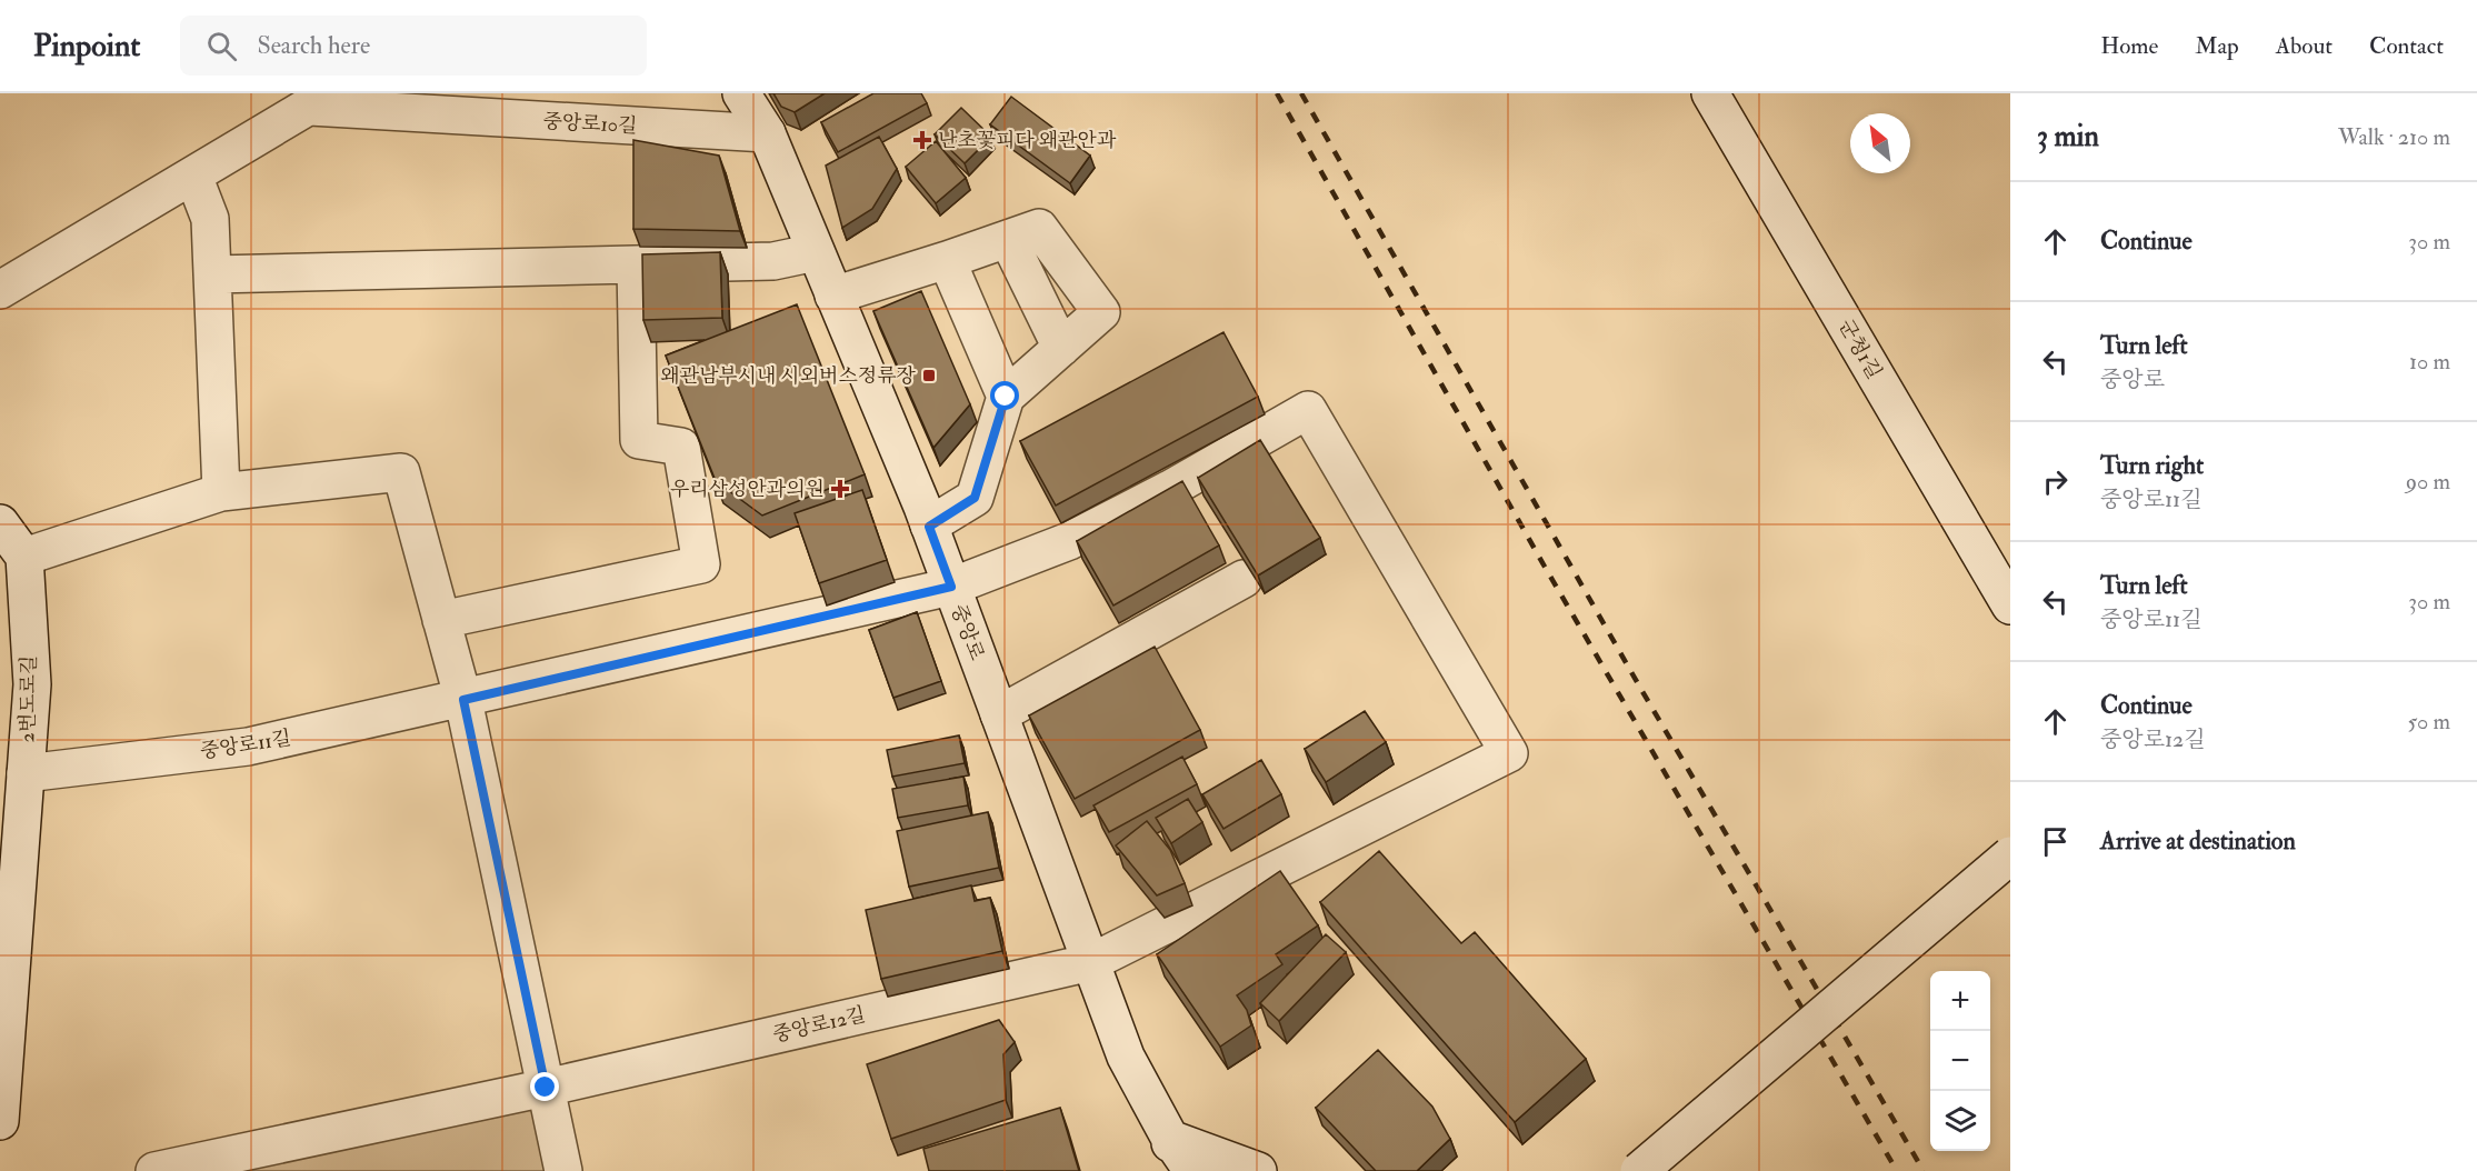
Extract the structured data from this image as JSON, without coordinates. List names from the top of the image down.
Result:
{
  "streets": {
    "street": [
      "중앙로10길",
      "군청1길",
      "중앙로",
      "2번도로길",
      "중앙로11길",
      "중앙로12길"
    ]
  },
  "crossings": [
    ["중앙로10길", "중앙로"],
    ["중앙로", "중앙로11길"],
    ["중앙로", "중앙로12길"],
    ["2번도로길", "중앙로11길"],
    ["중앙로11길", "중앙로12길"]
  ],
  "places": {
    "health": ["난초꽃피다 왜관안과", "우리삼성안과의원"],
    "transit": ["왜관남부시내 시외버스정류장"]
  },
  "north": "top left",
  "page": {
    "header": "Pinpoint",
    "search": "Search here",
    "nav": [
      "Home",
      "Map",
      "About",
      "Contact"
    ],
    "heading": ["3 min", "Walk · 210 m"],
    "list": [
      ["Continue", "30 m"],
      ["Turn left", "중앙로", "10 m"],
      ["Turn right", "중앙로11길", "90 m"],
      ["Turn left", "중앙로11길", "30 m"],
      ["Continue", "중앙로12길", "50 m"],
      "Arrive at destination"
    ],
    "map_buttons": ["+", "−"]
  }
}
